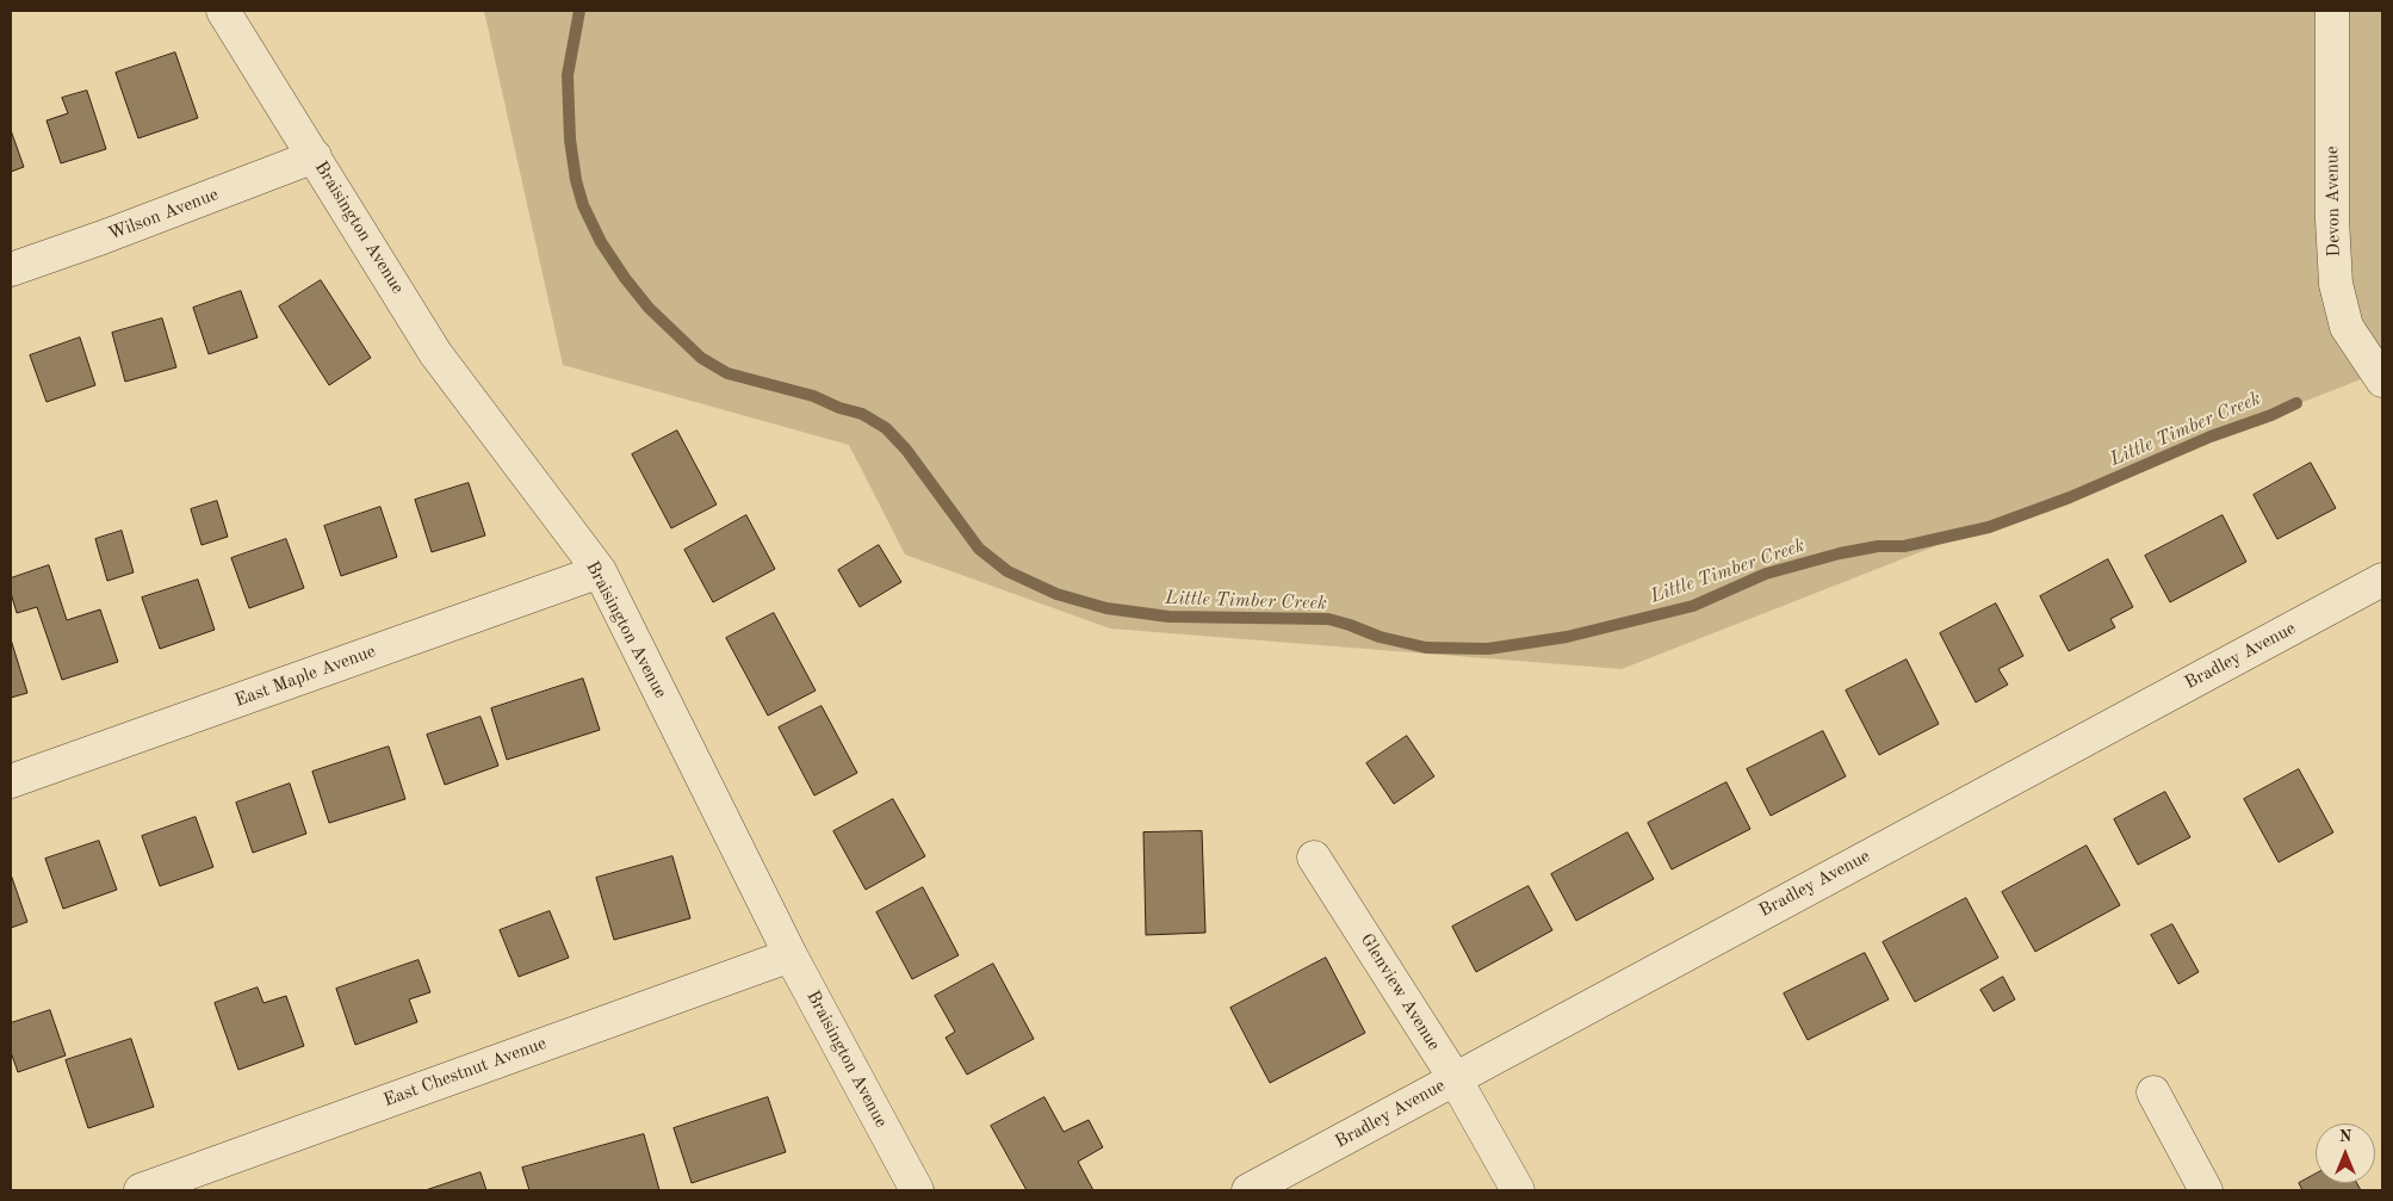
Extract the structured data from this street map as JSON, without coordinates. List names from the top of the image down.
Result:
{
  "streets": {
    "street": [
      "Devon Avenue",
      "Wilson Avenue",
      "Braisington Avenue",
      "Bradley Avenue",
      "East Maple Avenue",
      "Glenview Avenue",
      "East Chestnut Avenue"
    ]
  },
  "crossings": [
    ["Wilson Avenue", "Braisington Avenue"],
    ["Braisington Avenue", "East Maple Avenue"],
    ["Braisington Avenue", "East Chestnut Avenue"],
    ["Bradley Avenue", "Glenview Avenue"]
  ],
  "water": ["Little Timber Creek"],
  "north": "top"
}
